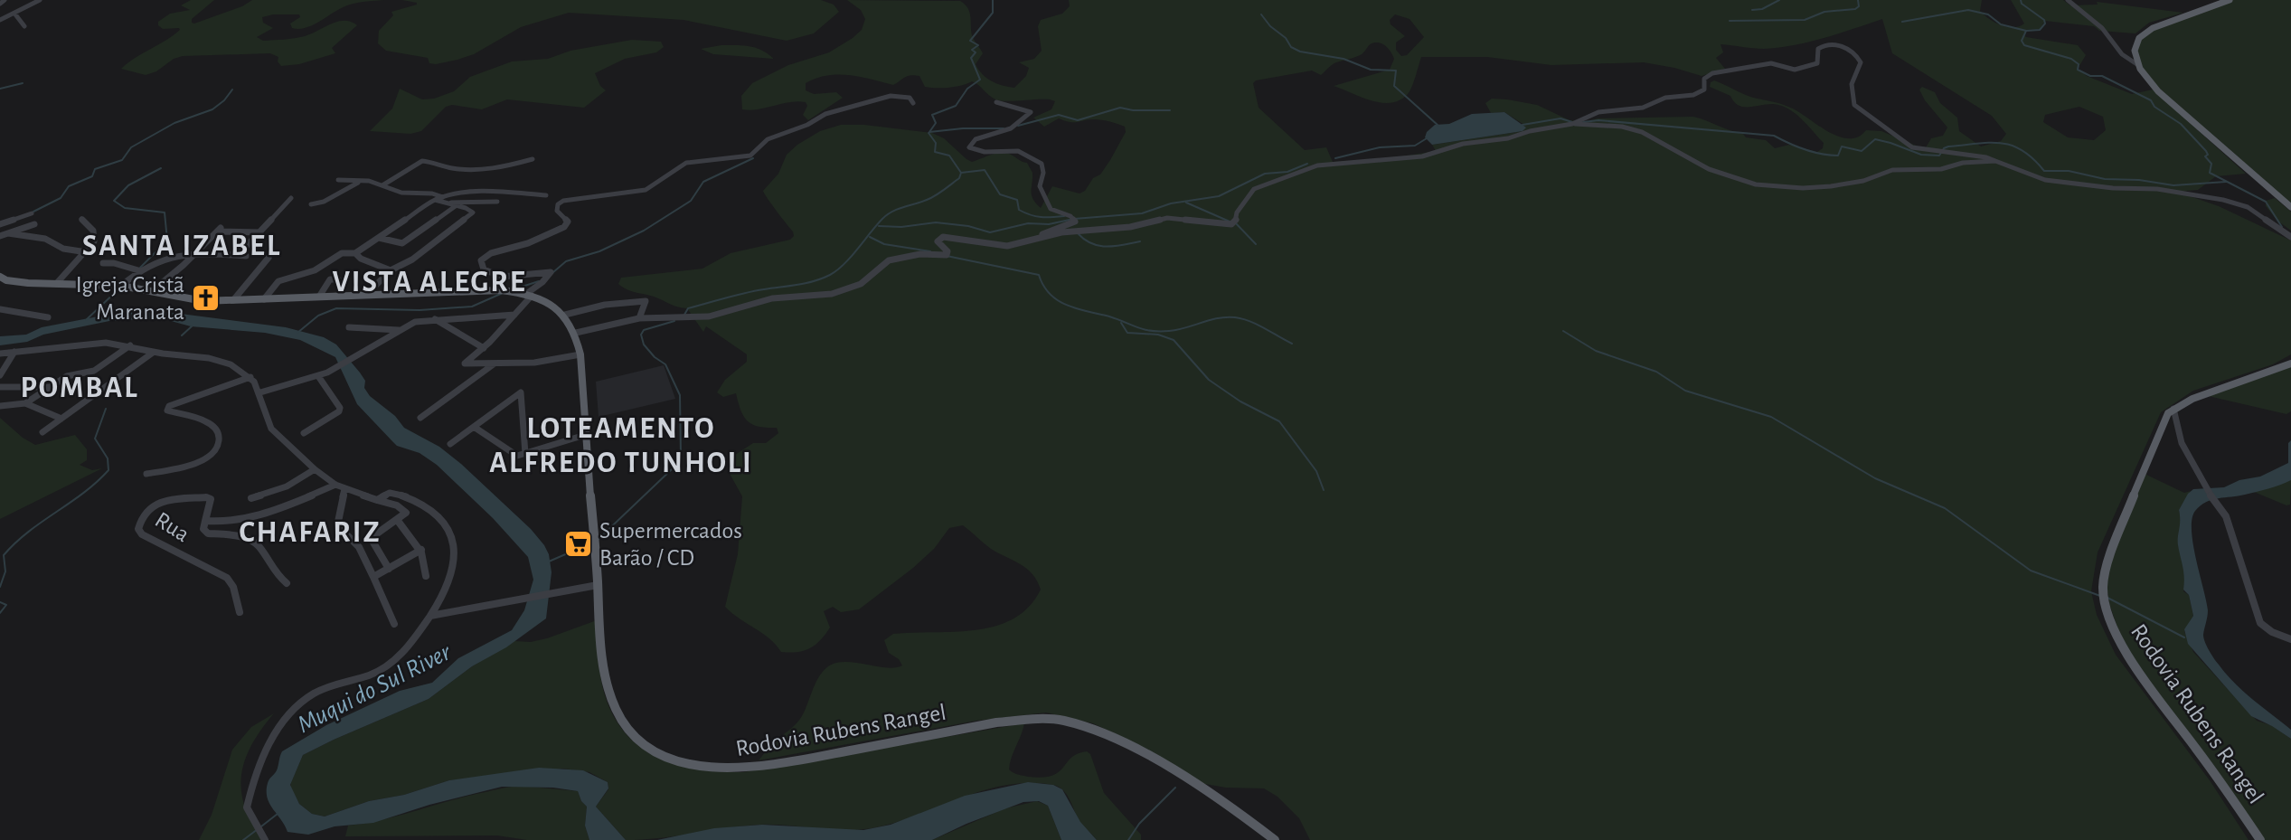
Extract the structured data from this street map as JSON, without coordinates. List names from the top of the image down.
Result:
{
  "streets": {
    "main road": ["Rodovia Rubens Rangel"],
    "street": ["Rua"]
  },
  "districts": [
    "SANTA IZABEL",
    "VISTA ALEGRE",
    "POMBAL",
    "LOTEAMENTO ALFREDO TUNHOLI",
    "CHAFARIZ"
  ],
  "water": ["Muqui do Sul River"],
  "places": {
    "church": ["Igreja Cristã Maranata"],
    "supermarket": ["Supermercados Barão / CD"]
  }
}
